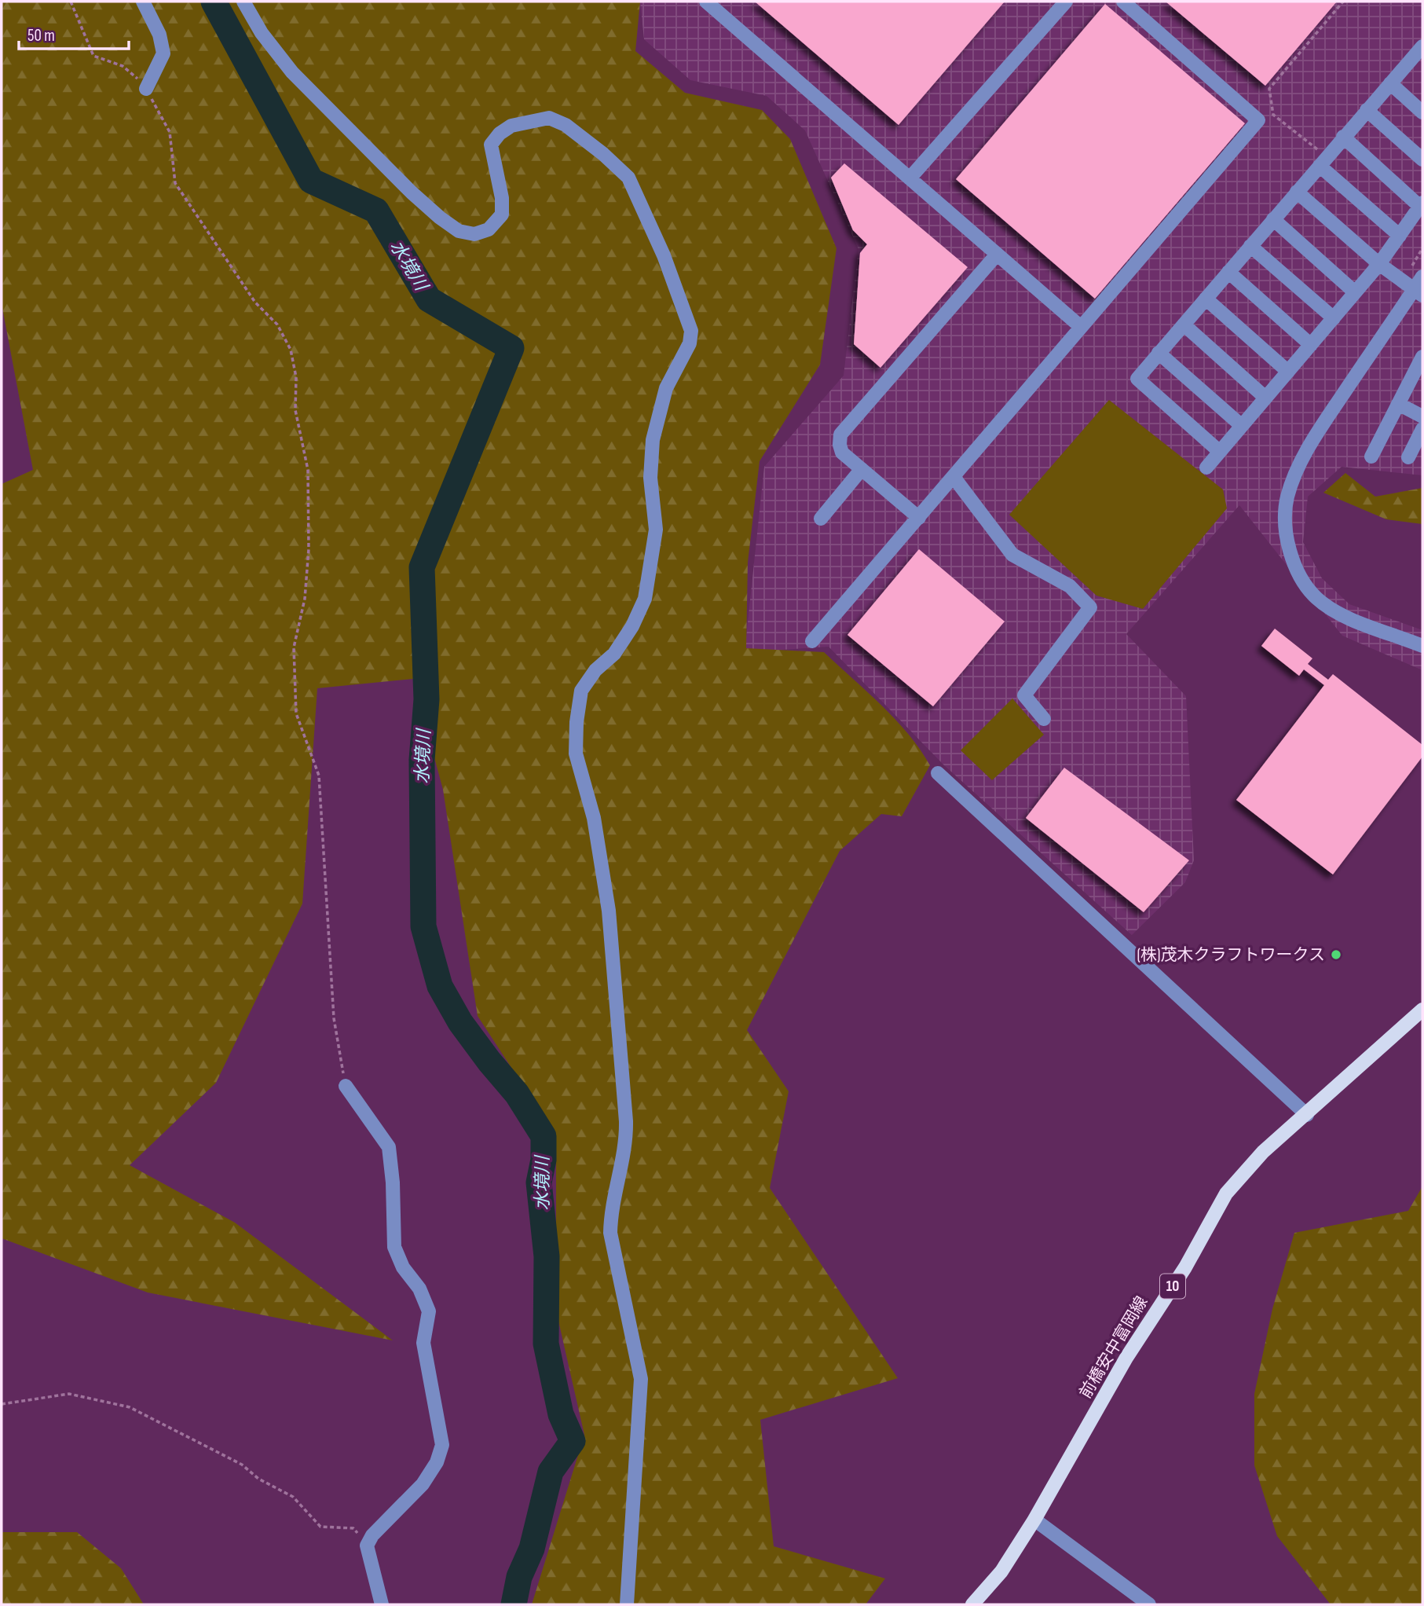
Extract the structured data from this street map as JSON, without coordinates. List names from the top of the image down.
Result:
{
  "streets": {
    "main road": ["10", "前橋安中富岡線"]
  },
  "water": ["水境川"],
  "places": ["(株)茂木クラフトワークス"],
  "scale_bar": "50 m"
}
